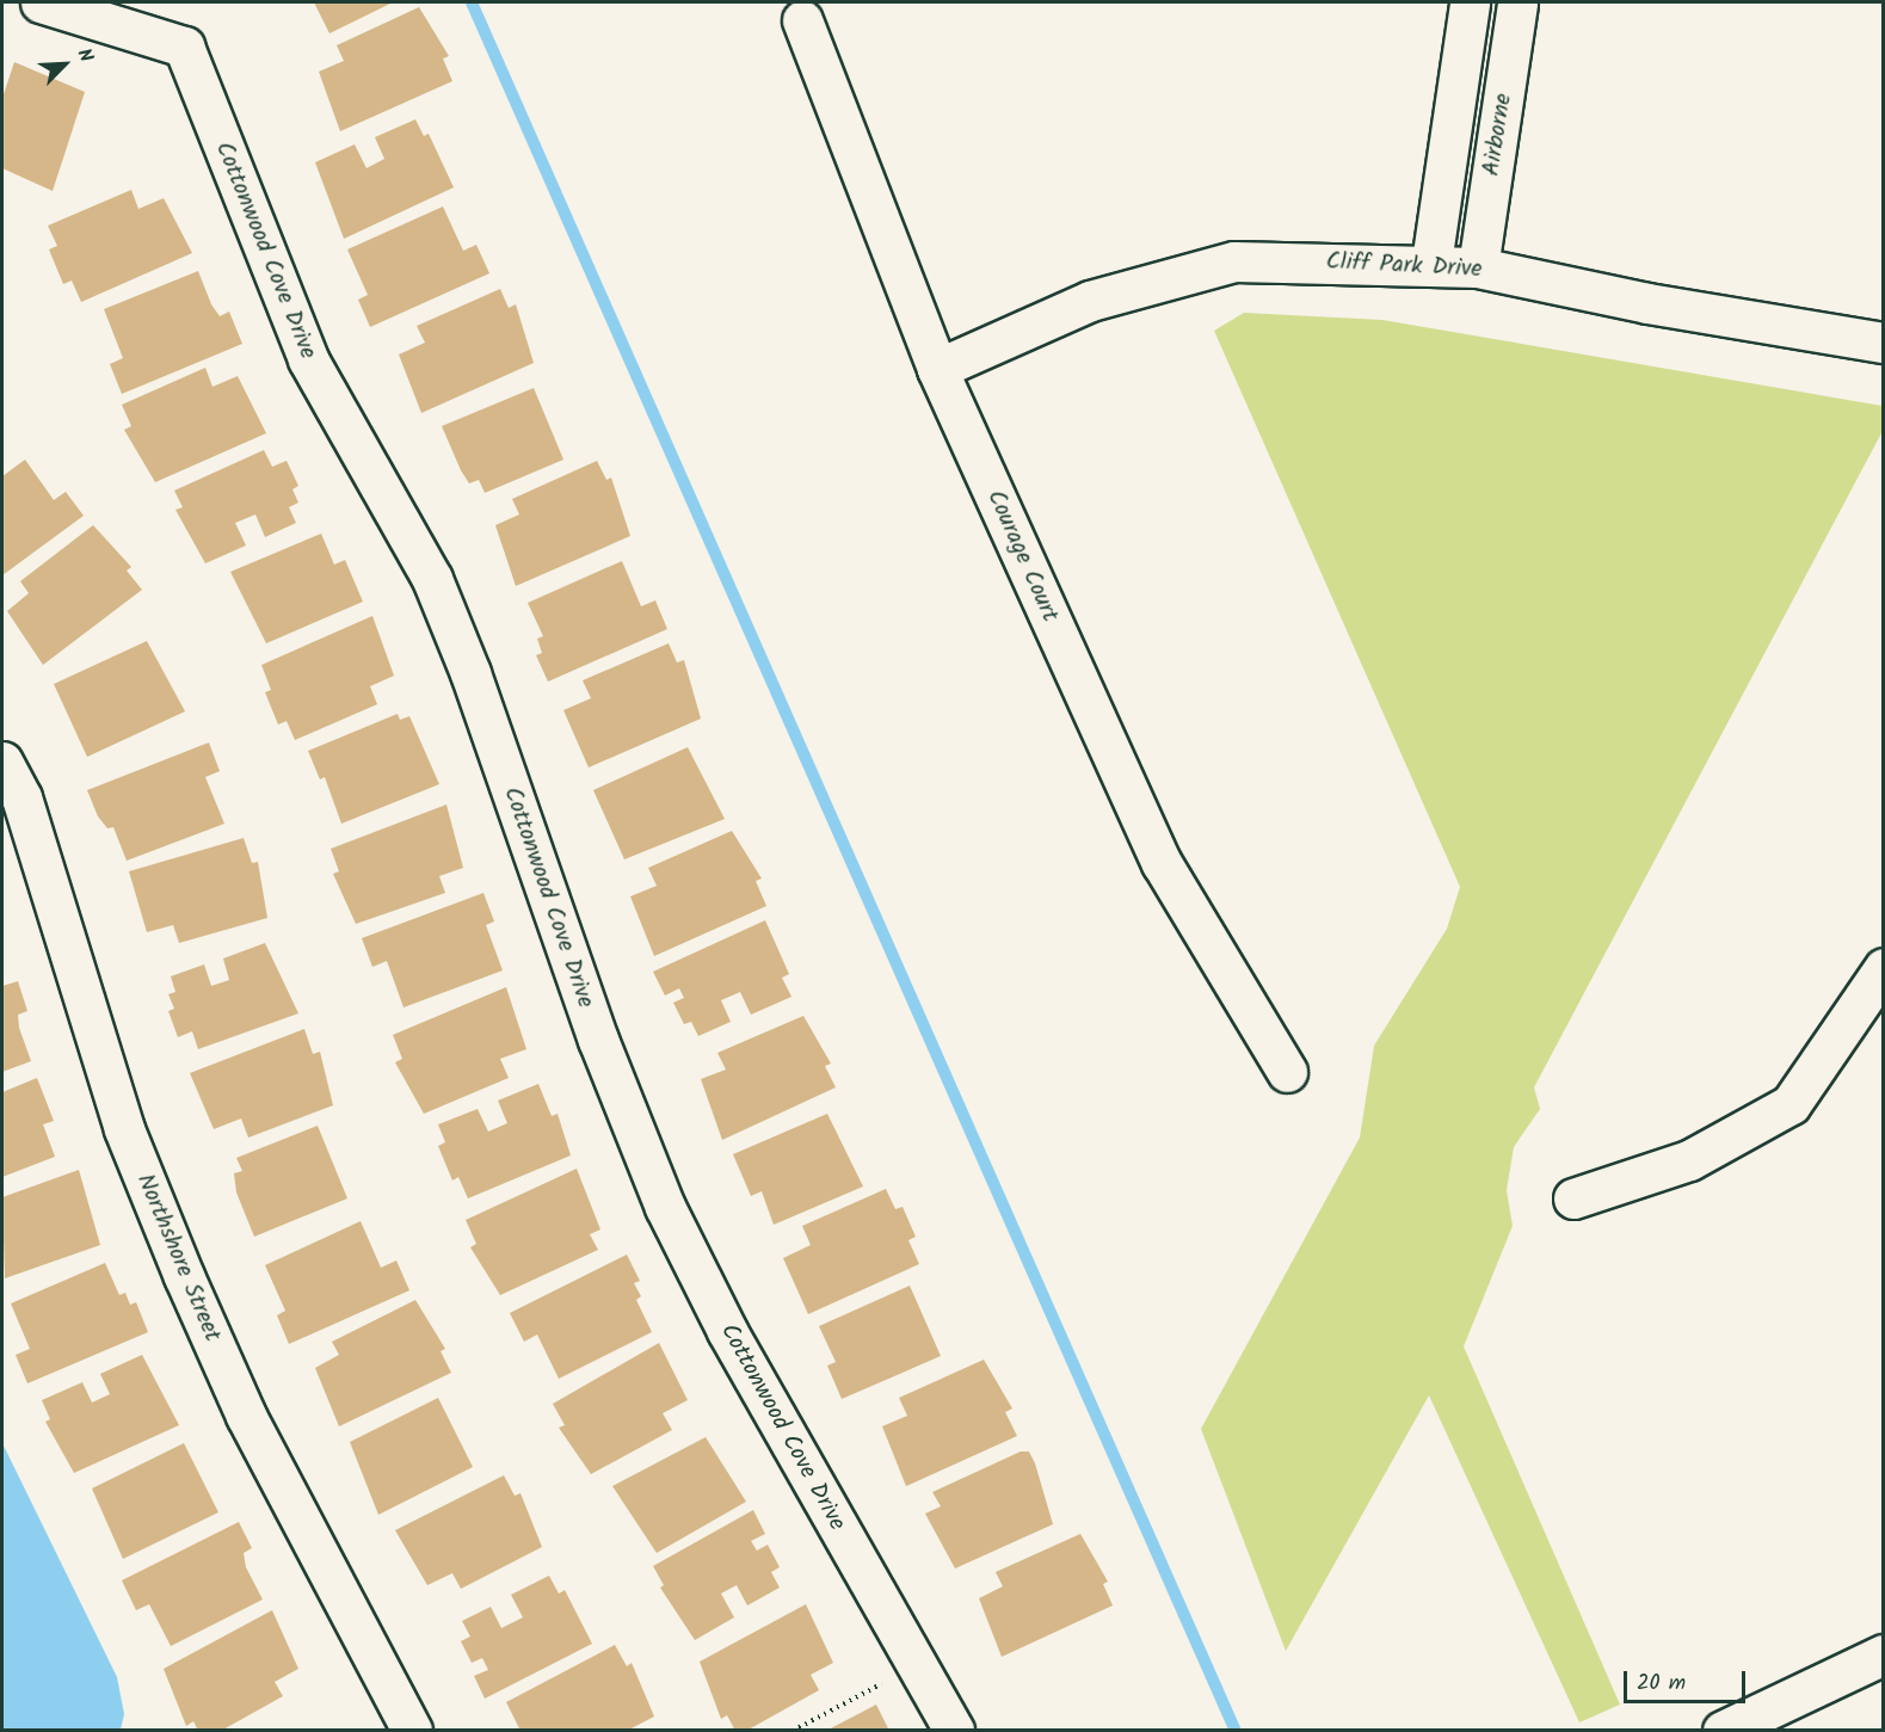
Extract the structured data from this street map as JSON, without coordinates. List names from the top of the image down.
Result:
{
  "streets": {
    "street": [
      "Airborne",
      "Cottonwood Cove Drive",
      "Cliff Park Drive",
      "Courage Court",
      "Northshore Street"
    ]
  },
  "crossings": [
    ["Airborne", "Cliff Park Drive"],
    ["Cliff Park Drive", "Courage Court"]
  ],
  "scale_bar": "20 m",
  "north": "top right"
}
